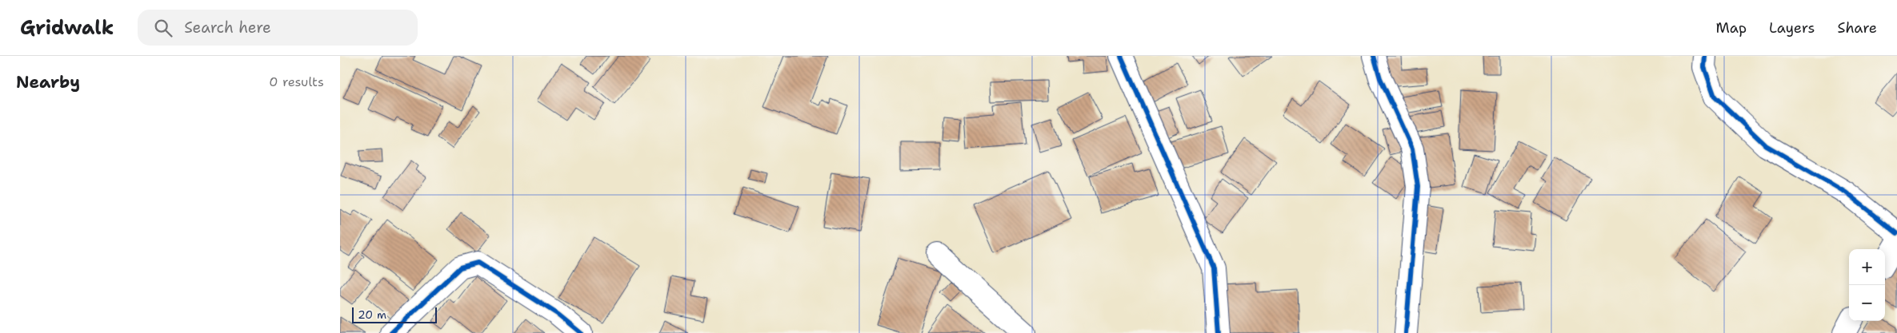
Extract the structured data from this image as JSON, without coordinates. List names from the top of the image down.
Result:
{
  "scale_bar": "20 m",
  "page": {
    "header": "Gridwalk",
    "search": "Search here",
    "nav": ["Map", "Layers", "Share"],
    "heading": ["Nearby", "0 results"],
    "map_buttons": ["+", "−"],
    "scale": "20 m"
  }
}
